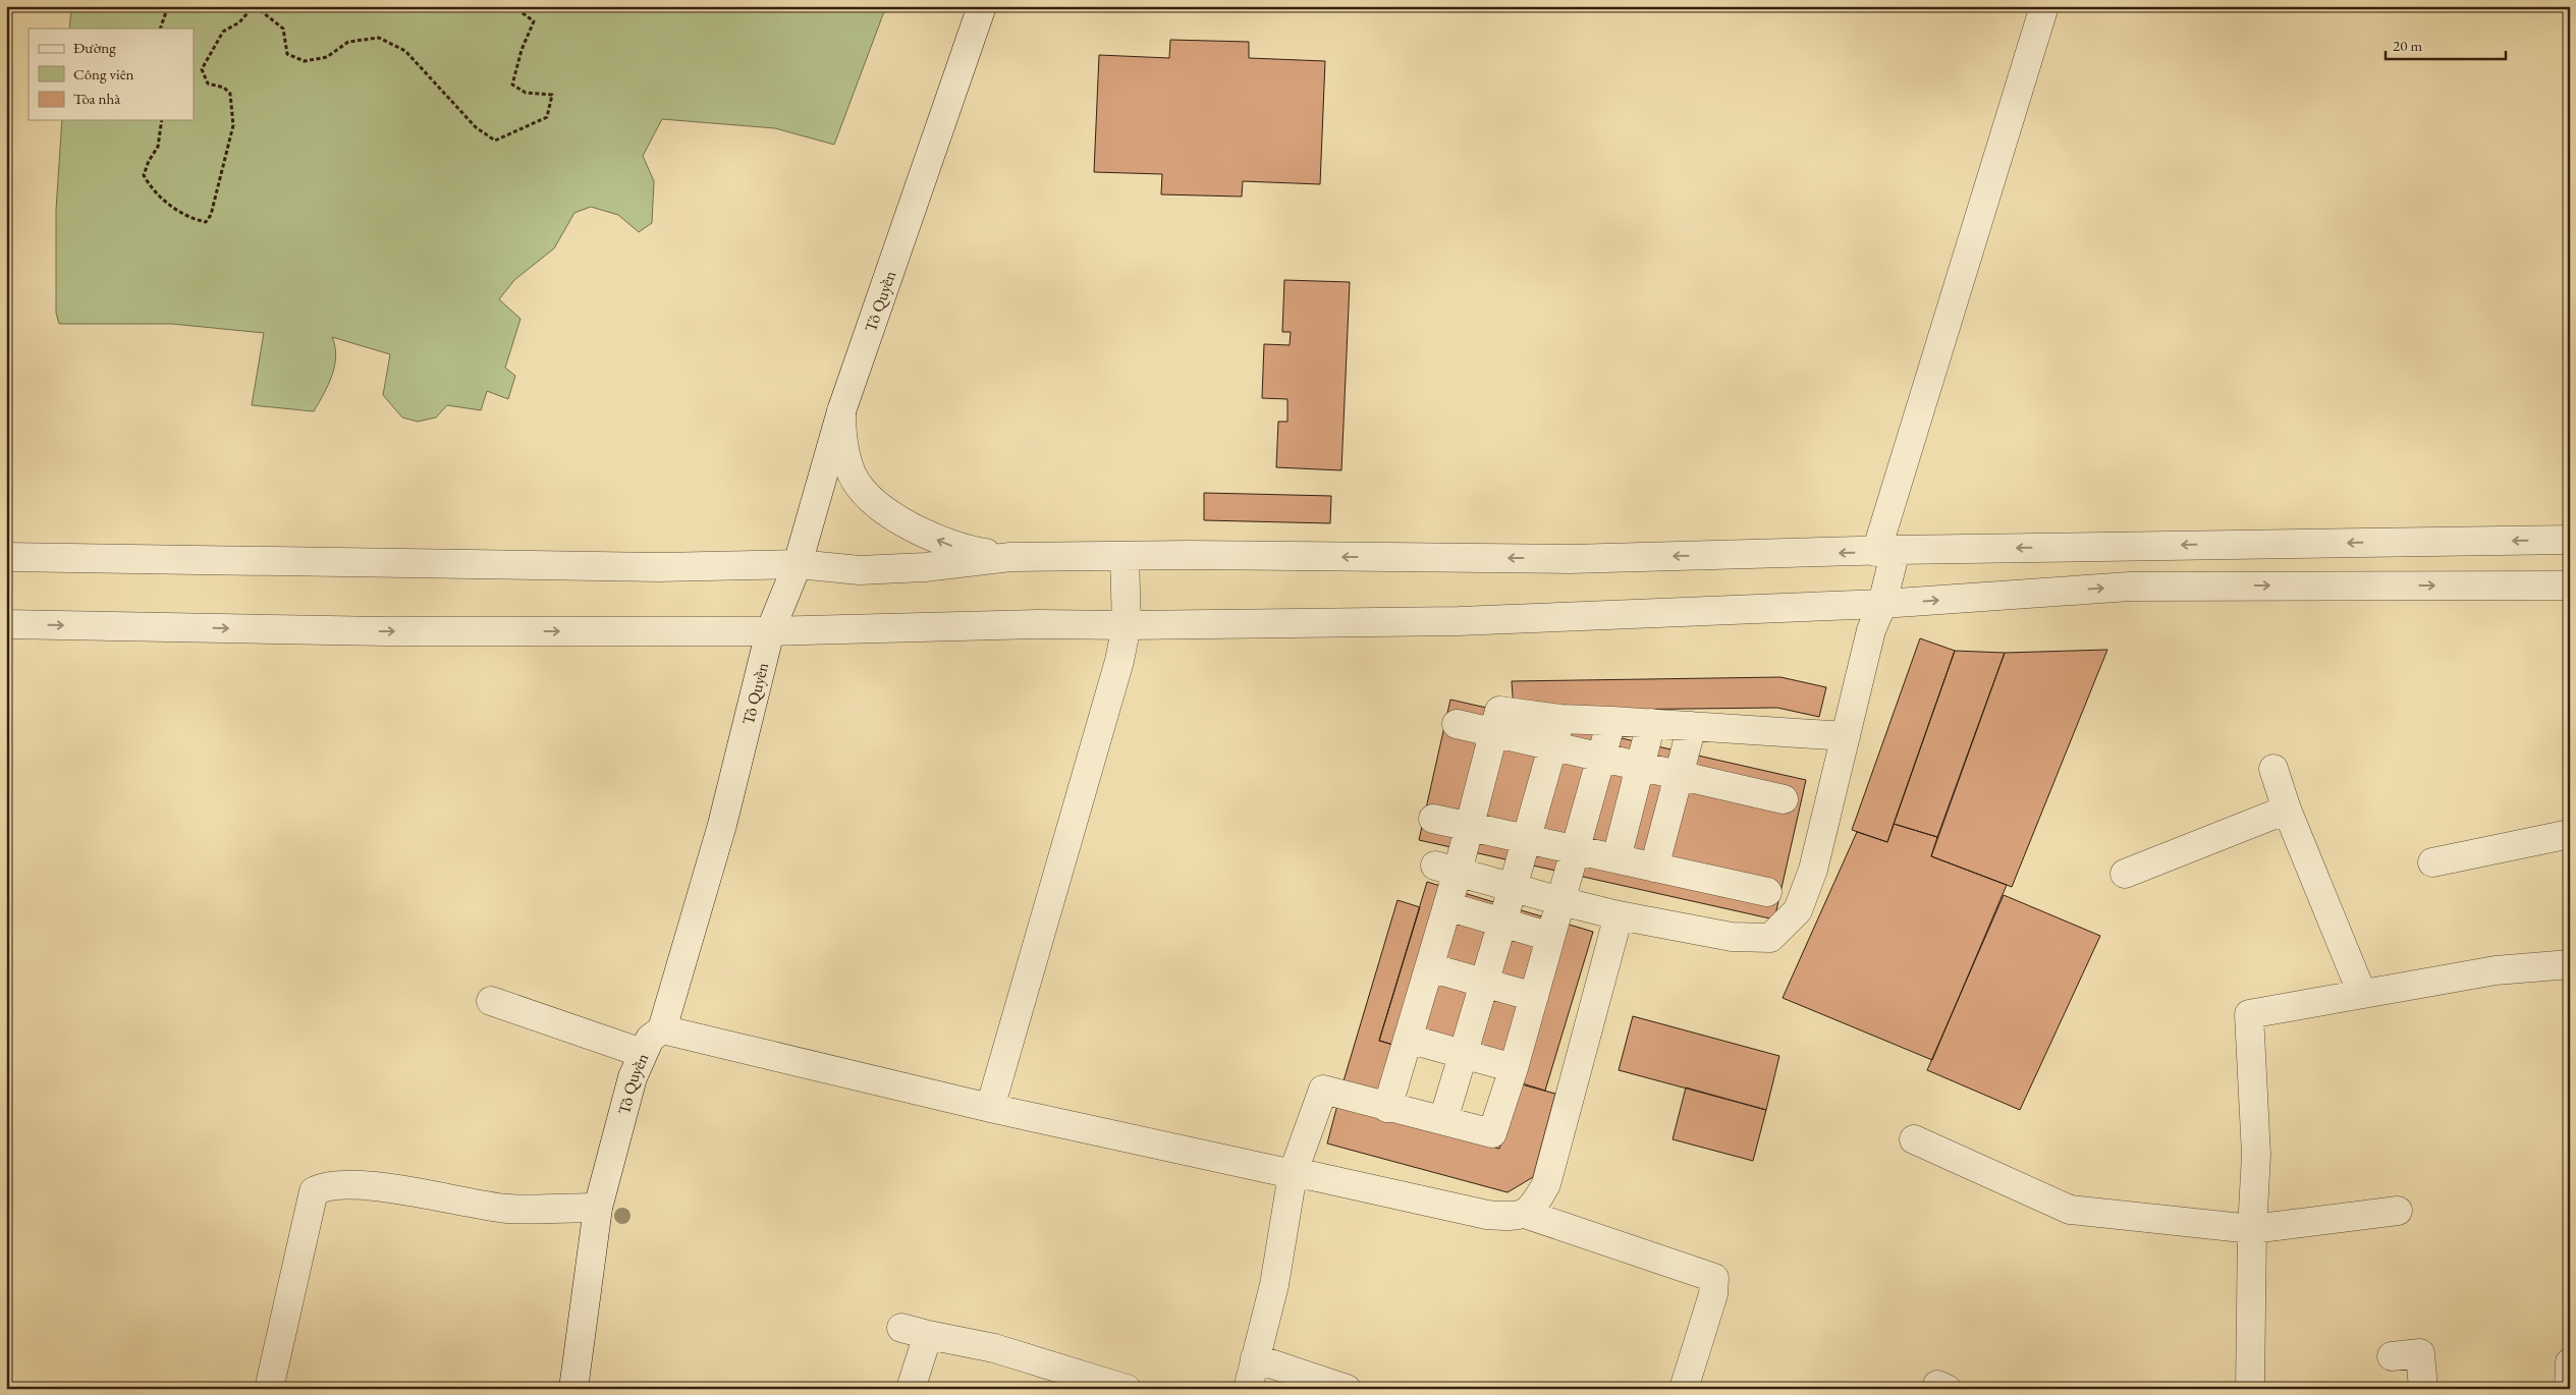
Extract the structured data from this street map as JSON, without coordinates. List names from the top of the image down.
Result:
{
  "streets": {
    "street": ["Tô Quyền"]
  },
  "legend": ["Đường", "Công viên", "Tòa nhà"],
  "scale_bar": "20 m"
}
